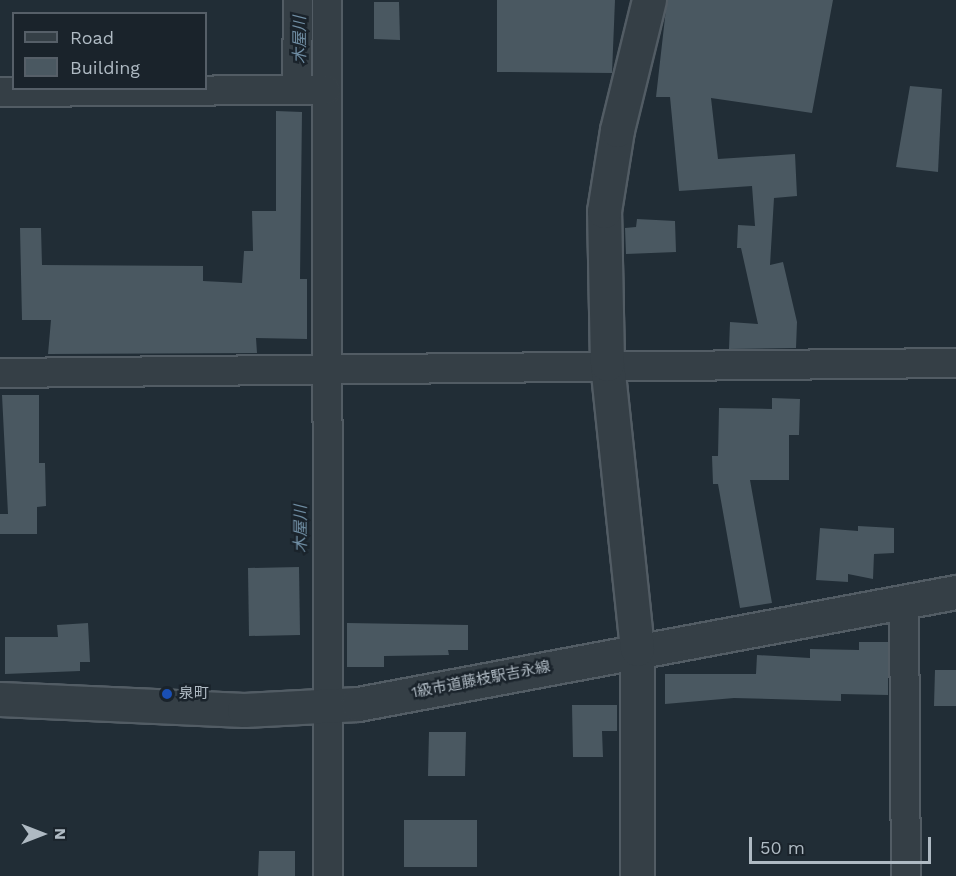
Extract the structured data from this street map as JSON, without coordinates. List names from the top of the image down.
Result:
{
  "streets": {
    "street": ["1級市道藤枝駅吉永線"]
  },
  "water": ["木屋川"],
  "places": ["泉町"],
  "legend": ["Road", "Building"],
  "scale_bar": "50 m",
  "north": "right"
}
